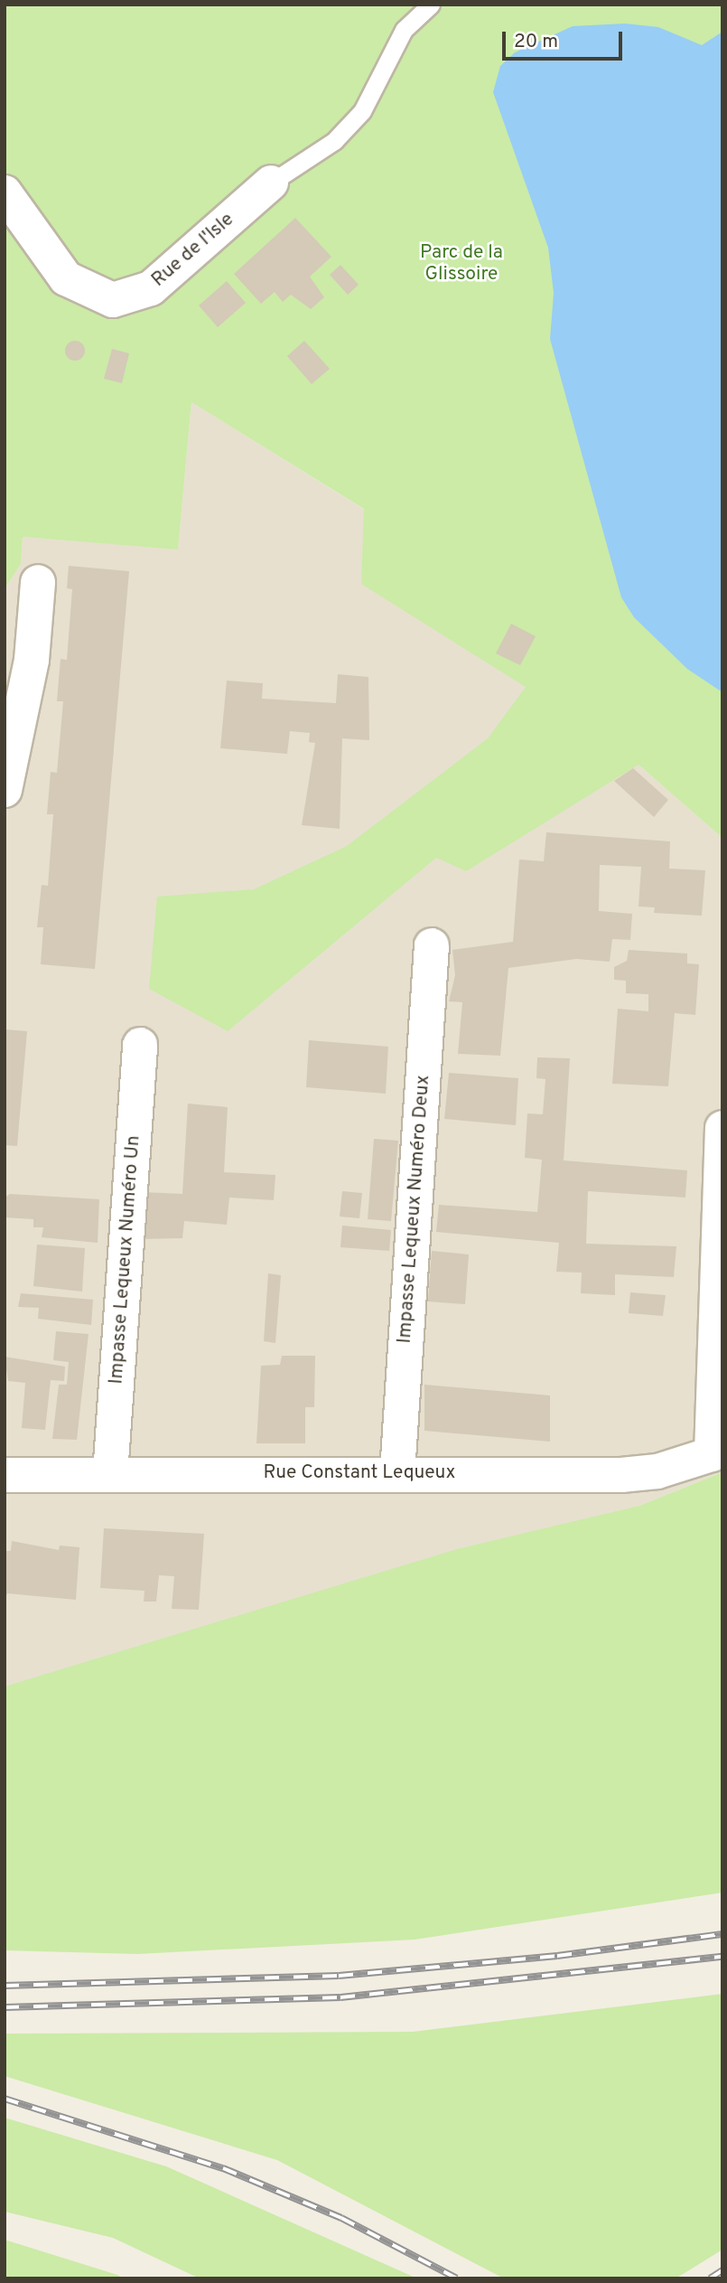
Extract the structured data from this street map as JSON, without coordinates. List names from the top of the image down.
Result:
{
  "streets": {
    "street": [
      "Rue de l'Isle",
      "Impasse Lequeux Numéro Deux",
      "Impasse Lequeux Numéro Un",
      "Rue Constant Lequeux"
    ]
  },
  "crossings": [
    ["Impasse Lequeux Numéro Deux", "Rue Constant Lequeux"],
    ["Impasse Lequeux Numéro Un", "Rue Constant Lequeux"]
  ],
  "parks": ["Parc de la Glissoire"],
  "scale_bar": "20 m"
}
